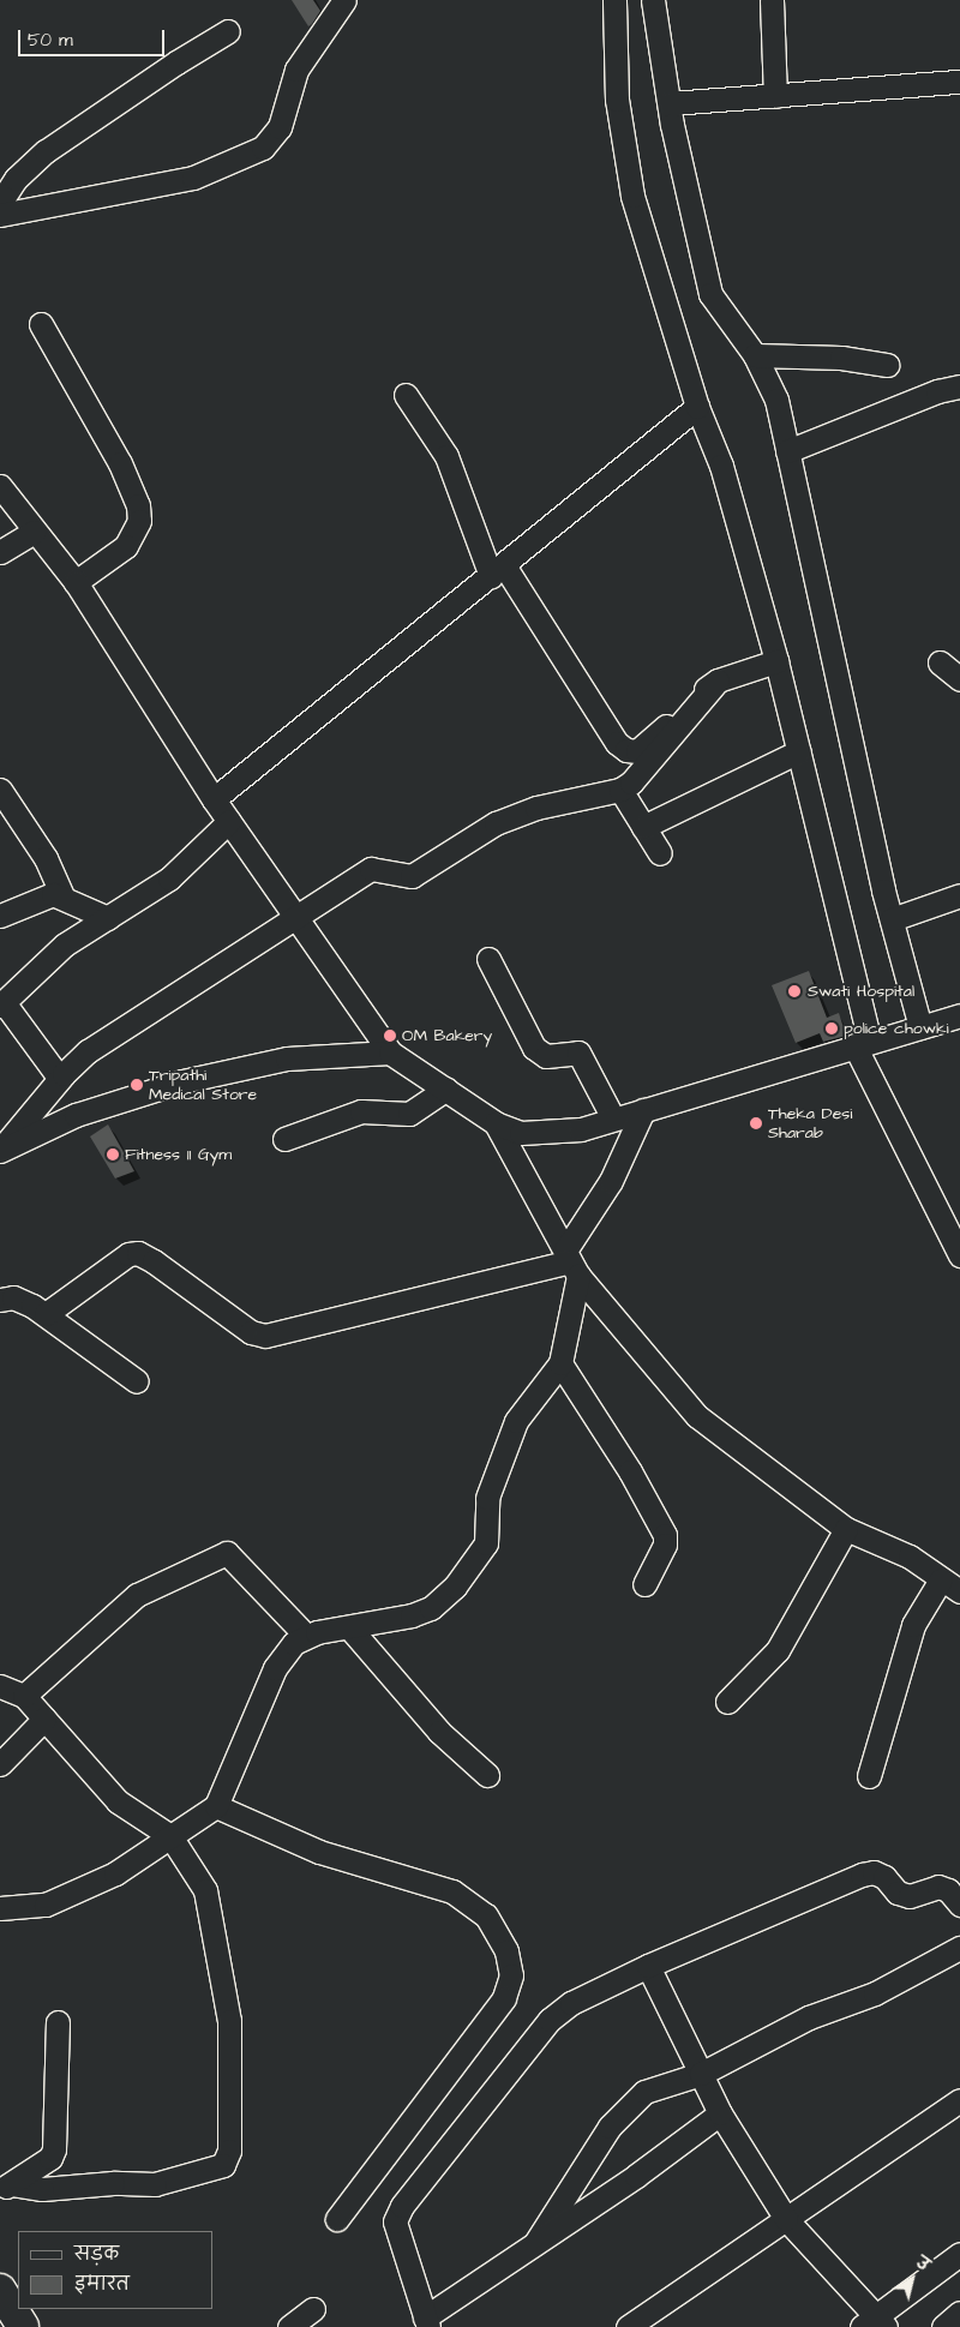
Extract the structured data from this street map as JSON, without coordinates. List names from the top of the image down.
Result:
{
  "places": [
    "Swati Hospital",
    "police chowki",
    "OM Bakery",
    "Tripathi Medical Store",
    "Theka Desi Sharab",
    "Fitness 11 Gym"
  ],
  "legend": ["सड़क", "इमारत"],
  "scale_bar": "50 m",
  "north": "top right"
}
